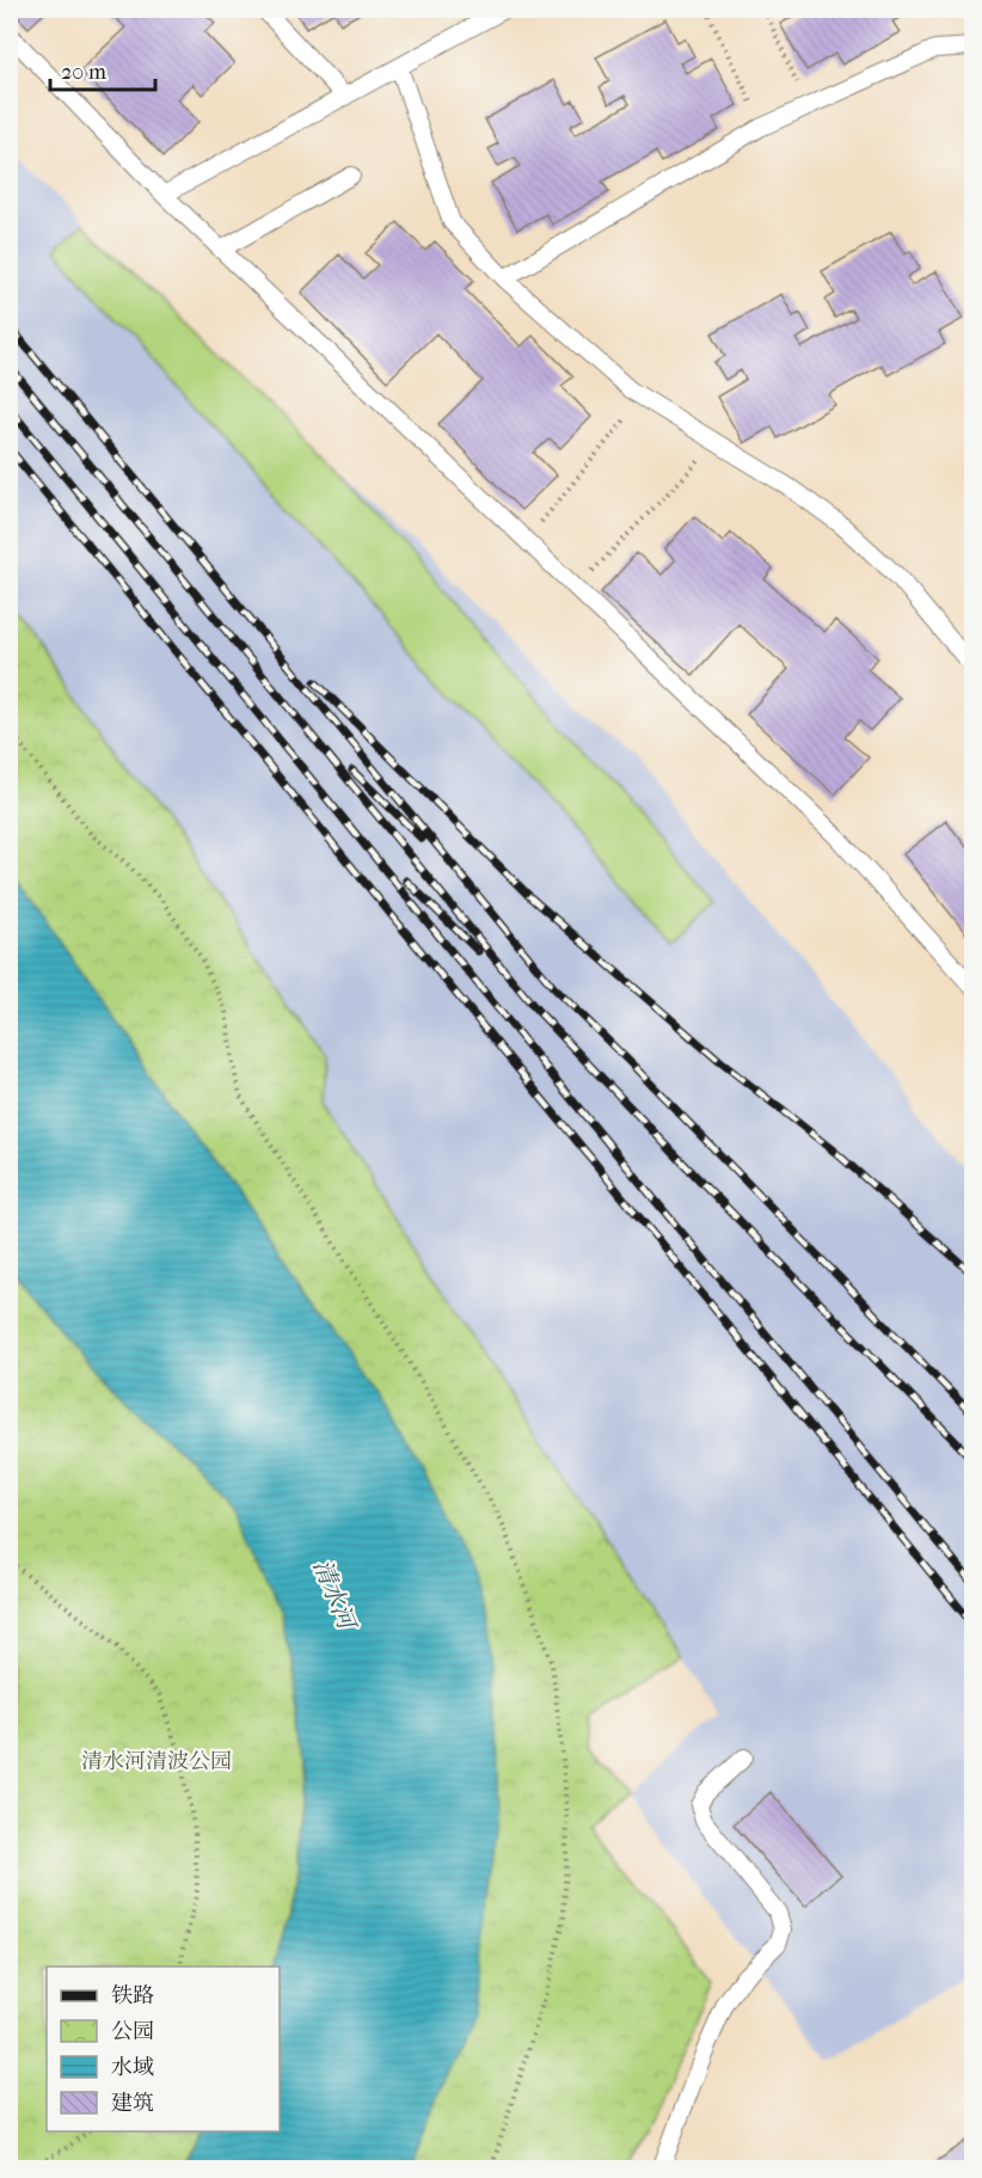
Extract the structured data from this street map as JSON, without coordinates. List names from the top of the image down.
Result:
{
  "water": ["清水河"],
  "parks": ["清水河清波公园"],
  "legend": [
    "铁路",
    "公园",
    "水域",
    "建筑"
  ],
  "scale_bar": "20 m"
}
